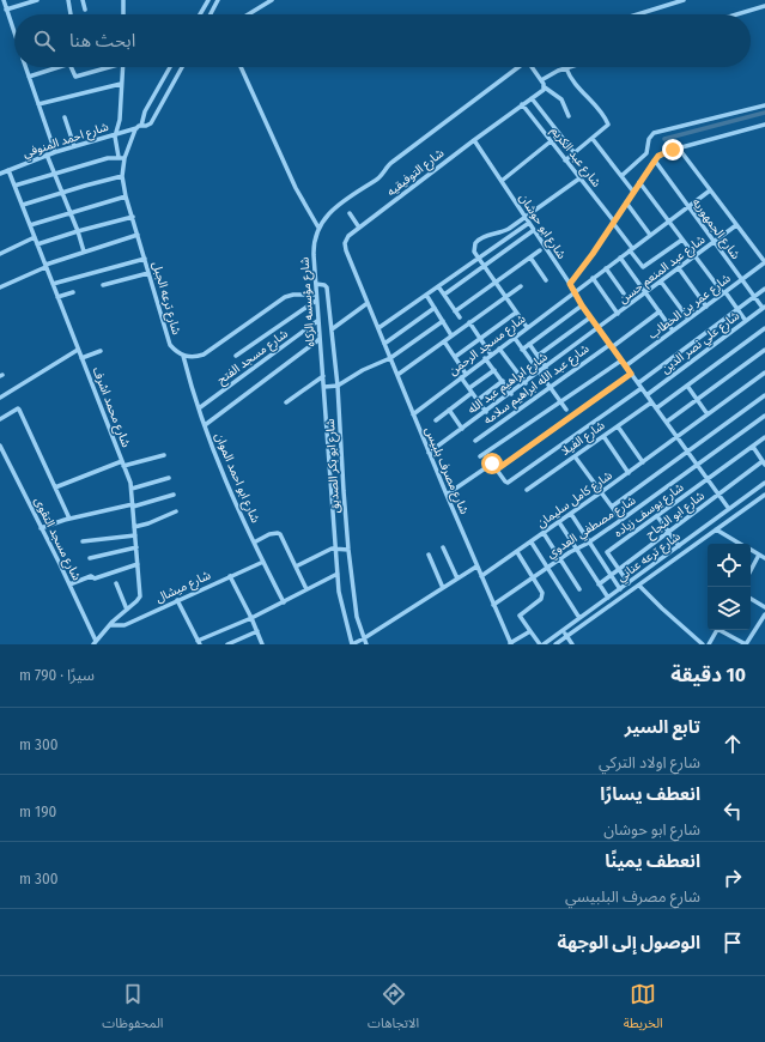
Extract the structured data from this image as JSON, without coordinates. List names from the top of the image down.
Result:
{
  "streets": {
    "street": [
      "شارع احمد المنوفي",
      "شارع عبد الكريم",
      "شارع التوفيقيه",
      "شارع ابو حوشان",
      "شارع الجمهوريه",
      "شارع عبد المنعم حسن",
      "شارع ترعه الجبل",
      "شارع مؤسسه الزكاه",
      "شارع عمر بن الخطاب",
      "شارع علي نصر الدين",
      "شارع مسجد الرحمن",
      "شارع مسجد الفتح",
      "شارع ابراهيم عبد الله",
      "شارع عبد الله ابراهيم سلامه",
      "شارع محمد اشرف",
      "شارع الفيلا",
      "شارع ابو بكر الصديق",
      "شارع مصرف بلبيس",
      "شارع ابو احمد الموان",
      "شارع كامل سليمان",
      "شارع يوسف زياده",
      "شارع ابو النجاح",
      "شارع مصطفي العدوي",
      "شارع مسجد التقوى",
      "شارع ترعه عناني",
      "شارع ميشال"
    ]
  },
  "crossings": [
    ["شارع احمد المنوفي", "شارع ترعه الجبل"],
    ["شارع احمد المنوفي", "شارع محمد اشرف"],
    ["شارع عبد الكريم", "شارع التوفيقيه"],
    ["شارع عبد الكريم", "شارع مسجد الرحمن"],
    ["شارع التوفيقيه", "شارع ابو حوشان"],
    ["شارع التوفيقيه", "شارع مصرف بلبيس"],
    ["شارع ابو حوشان", "شارع عبد المنعم حسن"],
    ["شارع ابو حوشان", "شارع عمر بن الخطاب"],
    ["شارع ابو حوشان", "شارع علي نصر الدين"],
    ["شارع ابو حوشان", "شارع مسجد الرحمن"],
    ["شارع ابو حوشان", "شارع ابراهيم عبد الله"],
    ["شارع ابو حوشان", "شارع عبد الله ابراهيم سلامه"],
    ["شارع ابو حوشان", "شارع الفيلا"],
    ["شارع ابو حوشان", "شارع كامل سليمان"],
    ["شارع ابو حوشان", "شارع يوسف زياده"],
    ["شارع ابو حوشان", "شارع ابو النجاح"],
    ["شارع ابو حوشان", "شارع مصطفي العدوي"],
    ["شارع ابو حوشان", "شارع ترعه عناني"],
    ["شارع الجمهوريه", "شارع عبد المنعم حسن"],
    ["شارع الجمهوريه", "شارع عمر بن الخطاب"],
    ["شارع الجمهوريه", "شارع علي نصر الدين"],
    ["شارع الجمهوريه", "شارع مسجد الرحمن"],
    ["شارع عبد المنعم حسن", "شارع ابراهيم عبد الله"],
    ["شارع ترعه الجبل", "شارع ابو احمد الموان"],
    ["شارع مؤسسه الزكاه", "شارع مسجد الفتح"],
    ["شارع مؤسسه الزكاه", "شارع ابو بكر الصديق"],
    ["شارع مسجد الرحمن", "شارع مصرف بلبيس"],
    ["شارع مسجد الفتح", "شارع ابو احمد الموان"],
    ["شارع ابراهيم عبد الله", "شارع مصرف بلبيس"],
    ["شارع محمد اشرف", "شارع مسجد التقوى"],
    ["شارع محمد اشرف", "شارع ميشال"],
    ["شارع مصرف بلبيس", "شارع كامل سليمان"],
    ["شارع مصرف بلبيس", "شارع مصطفي العدوي"],
    ["شارع ابو احمد الموان", "شارع ميشال"],
    ["شارع يوسف زياده", "شارع ابو النجاح"],
    ["شارع يوسف زياده", "شارع ترعه عناني"]
  ],
  "page": {
    "search": "ابحث هنا",
    "heading": ["10 دقيقة", "سيرًا · 790 m"],
    "list": [
      ["تابع السير", "شارع اولاد التركي", "300 m"],
      ["انعطف يسارًا", "شارع ابو حوشان", "190 m"],
      ["انعطف يمينًا", "شارع مصرف البلبيسي", "300 m"],
      "الوصول إلى الوجهة"
    ],
    "nav": ["الخريطة", "الاتجاهات", "المحفوظات"]
  }
}
